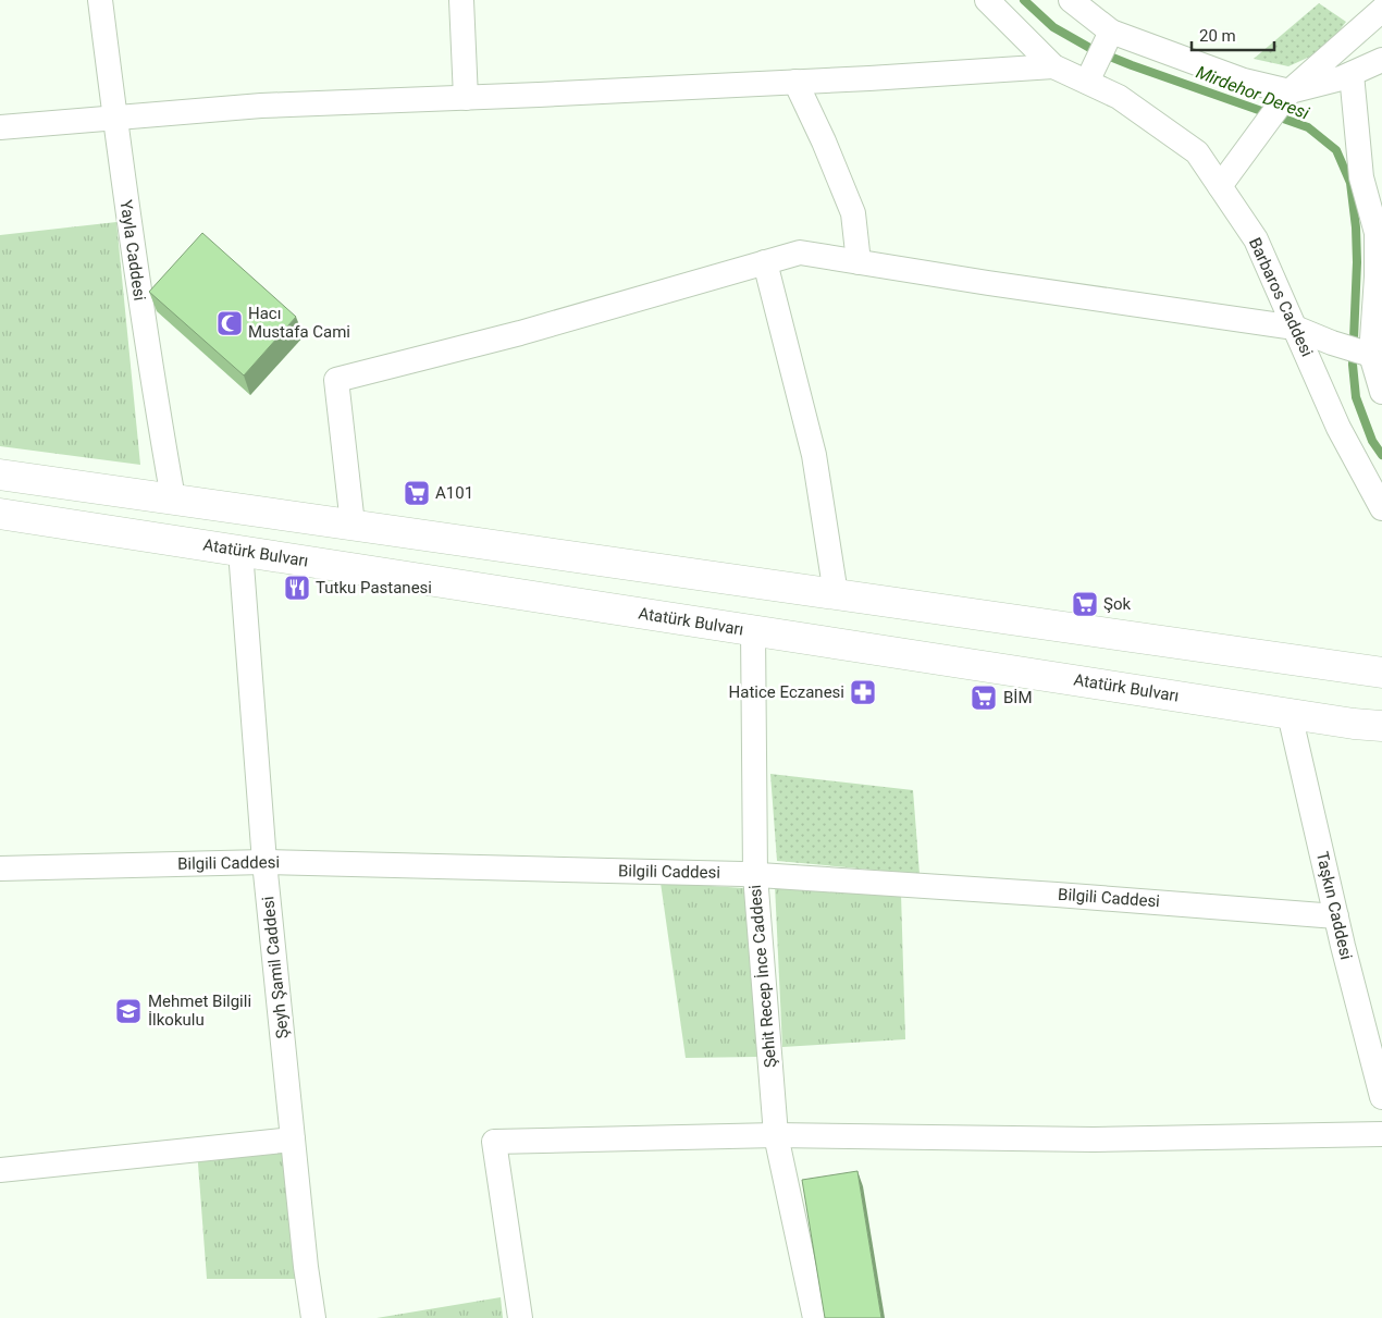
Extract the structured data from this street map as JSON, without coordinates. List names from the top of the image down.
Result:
{
  "streets": {
    "main road": ["Atatürk Bulvarı"],
    "street": [
      "Yayla Caddesi",
      "Barbaros Caddesi",
      "Bilgili Caddesi",
      "Taşkın Caddesi",
      "Şeyh Şamil Caddesi",
      "Şehit Recep İnce Caddesi"
    ]
  },
  "crossings": [
    ["Atatürk Bulvarı", "Taşkın Caddesi"],
    ["Atatürk Bulvarı", "Şeyh Şamil Caddesi"],
    ["Atatürk Bulvarı", "Şehit Recep İnce Caddesi"],
    ["Bilgili Caddesi", "Taşkın Caddesi"],
    ["Bilgili Caddesi", "Şeyh Şamil Caddesi"],
    ["Bilgili Caddesi", "Şehit Recep İnce Caddesi"]
  ],
  "water": ["Mirdehor Deresi"],
  "places": {
    "mosque": ["Hacı Mustafa Cami"],
    "supermarket": ["A101", "Şok", "BİM"],
    "restaurant": ["Tutku Pastanesi"],
    "pharmacy": ["Hatice Eczanesi"],
    "school or university": ["Mehmet Bilgili İlkokulu"]
  },
  "scale_bar": "20 m"
}
